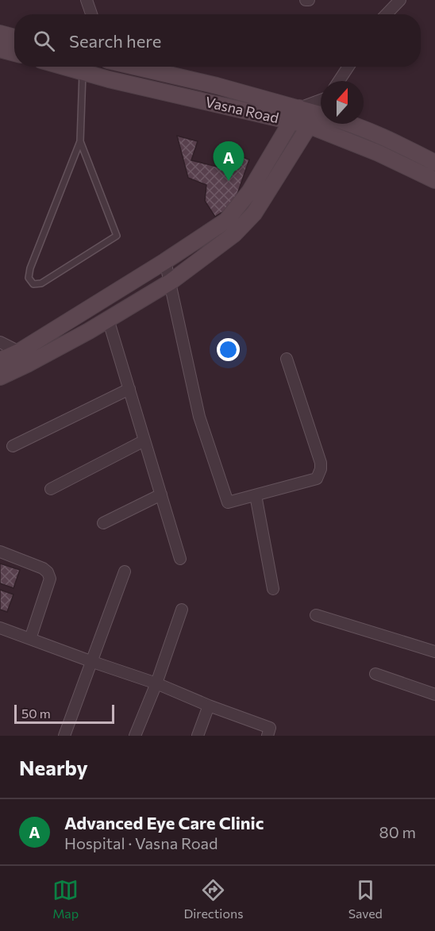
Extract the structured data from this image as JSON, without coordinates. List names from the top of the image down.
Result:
{
  "streets": {
    "street": ["Vasna Road"]
  },
  "scale_bar": "50 m",
  "north": "top",
  "page": {
    "search": "Search here",
    "pins": "A",
    "scale": "50 m",
    "heading": "Nearby",
    "list": [
      {
        "mark": "A",
        "name": "Advanced Eye Care Clinic",
        "note": "Hospital · Vasna Road",
        "value": "80 m"
      }
    ],
    "nav": ["Map", "Directions", "Saved"]
  }
}
